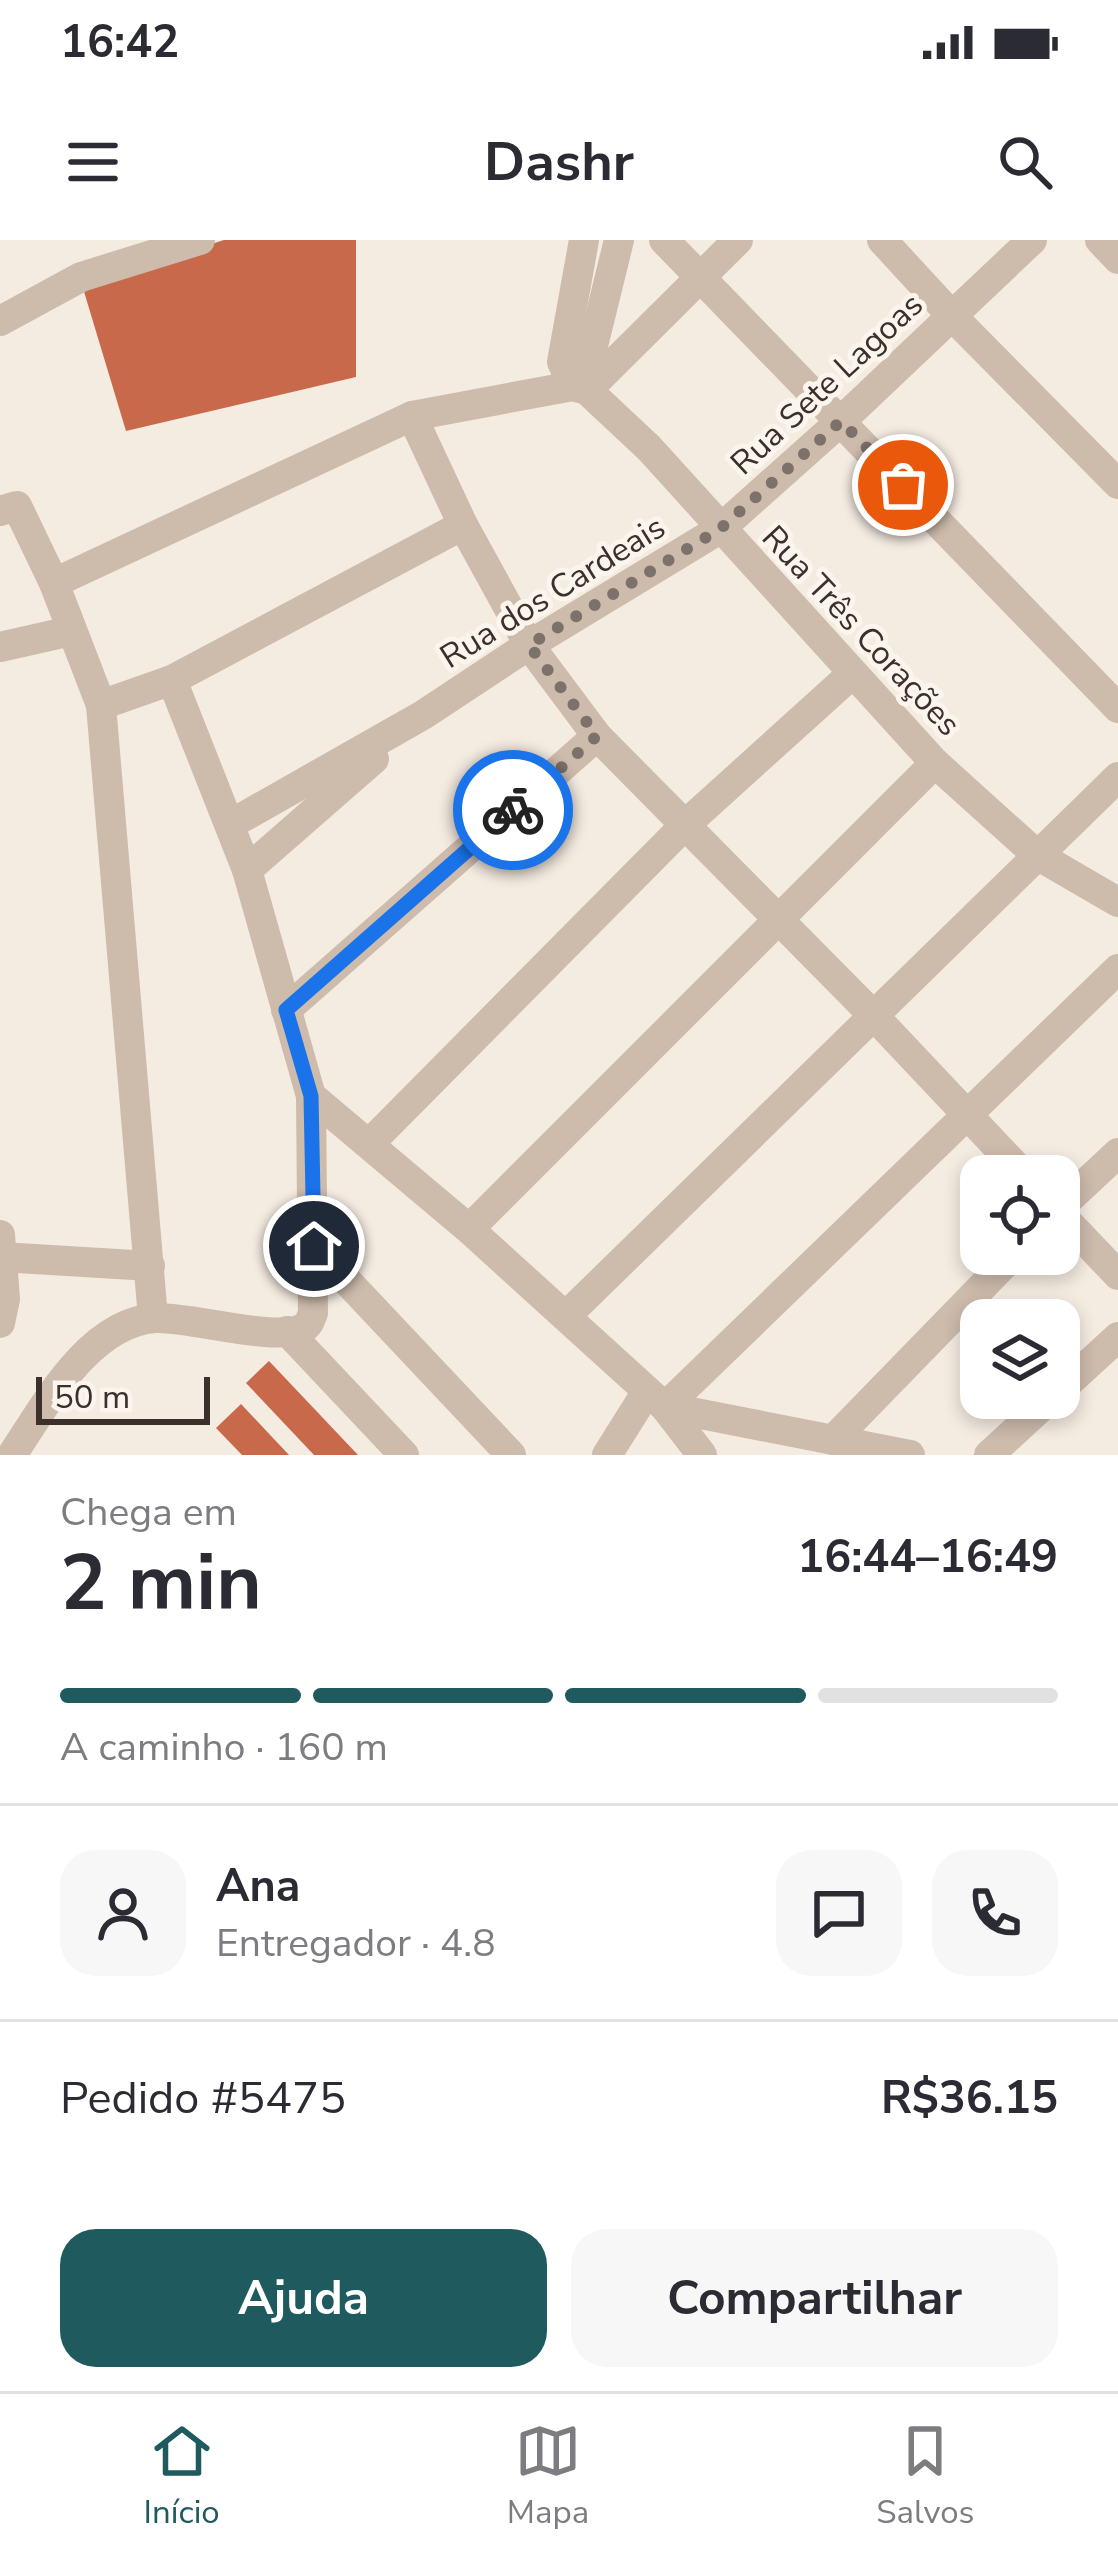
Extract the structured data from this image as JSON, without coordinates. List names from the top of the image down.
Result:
{
  "streets": {
    "street": ["Rua Sete Lagoas", "Rua dos Cardeais", "Rua Três Corações"]
  },
  "crossings": [
    ["Rua Sete Lagoas", "Rua dos Cardeais"],
    ["Rua Sete Lagoas", "Rua Três Corações"],
    ["Rua dos Cardeais", "Rua Três Corações"]
  ],
  "scale_bar": "50 m",
  "page": {
    "status": "16:42",
    "header": "Dashr",
    "scale": "50 m",
    "heading": ["2 min", "Chega em", "16:44–16:49"],
    "panel": [
      "Ana",
      "Entregador · 4.8",
      "Pedido #5475",
      "R$36.15"
    ],
    "bar": "A caminho · 160 m",
    "buttons": ["Ajuda", "Compartilhar"],
    "tabs": ["Início", "Mapa", "Salvos"]
  }
}
